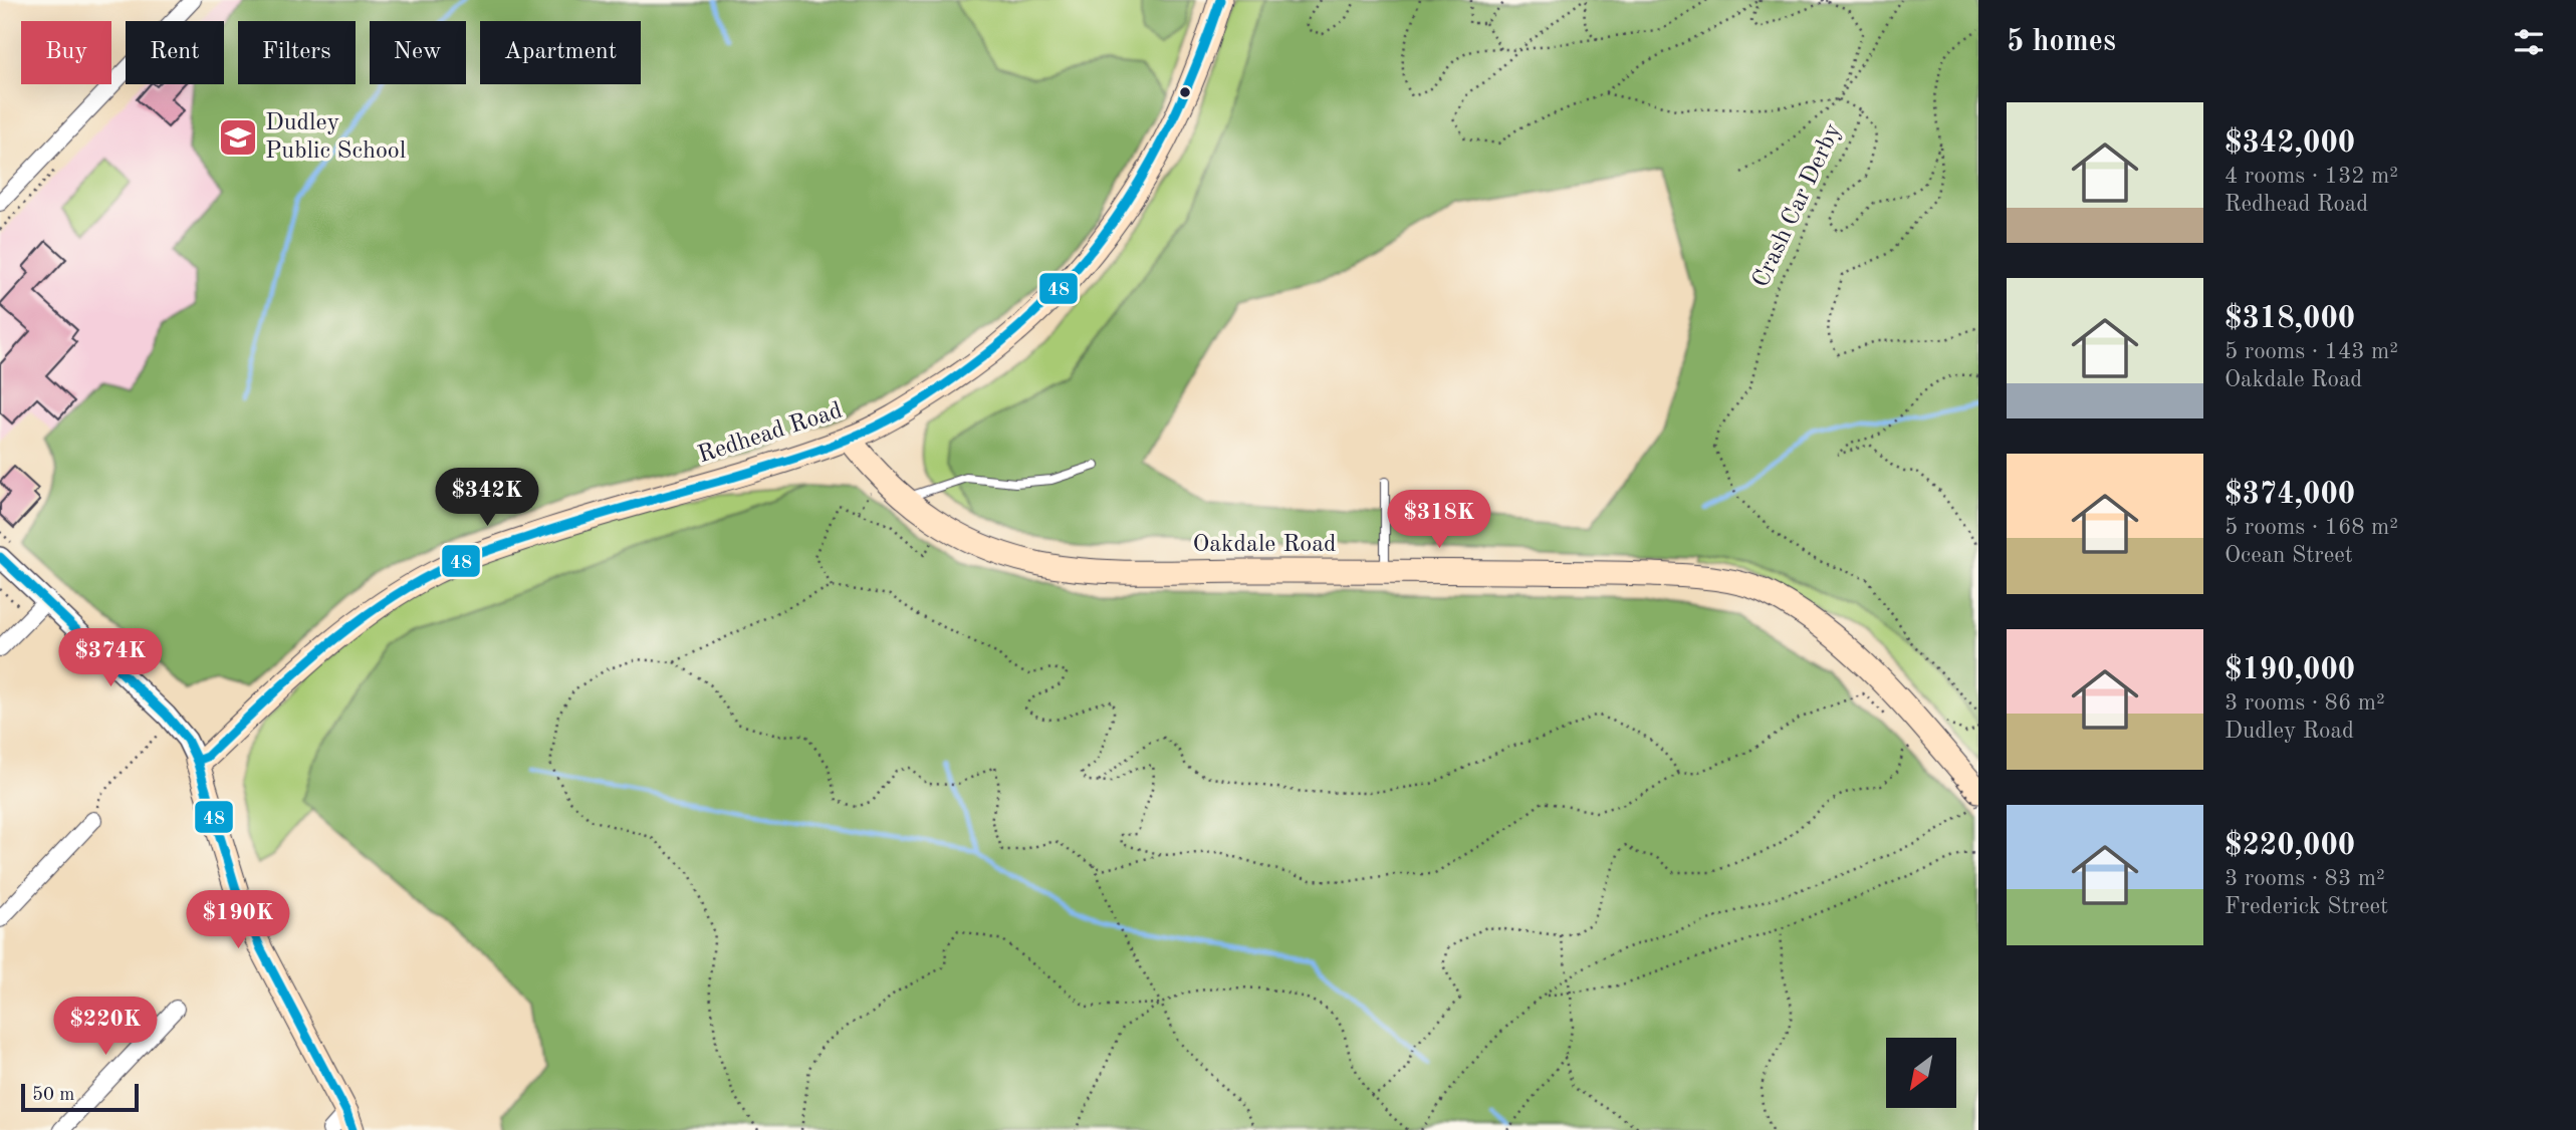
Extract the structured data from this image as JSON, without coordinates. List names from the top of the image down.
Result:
{
  "streets": {
    "main road": ["Redhead Road", "Oakdale Road"],
    "path": ["Crash Car Derby"]
  },
  "crossings": [
    ["Redhead Road", "Oakdale Road"]
  ],
  "places": {
    "school or university": ["Dudley Public School"]
  },
  "lines": ["transit line 48"],
  "scale_bar": "50 m",
  "north": "bottom left",
  "page": {
    "heading": "5 homes",
    "chip": [
      "Buy",
      "Rent",
      "Filters",
      "New",
      "Apartment"
    ],
    "list": [
      {
        "name": "$342,000",
        "note": "4 rooms · 132 m² · Redhead Road"
      },
      {
        "name": "$318,000",
        "note": "5 rooms · 143 m² · Oakdale Road"
      },
      {
        "name": "$374,000",
        "note": "5 rooms · 168 m² · Ocean Street"
      },
      {
        "name": "$190,000",
        "note": "3 rooms · 86 m² · Dudley Road"
      },
      {
        "name": "$220,000",
        "note": "3 rooms · 83 m² · Frederick Street"
      }
    ],
    "price": [
      "$342K",
      "$318K",
      "$374K",
      "$190K",
      "$220K"
    ],
    "scale": "50 m"
  }
}
